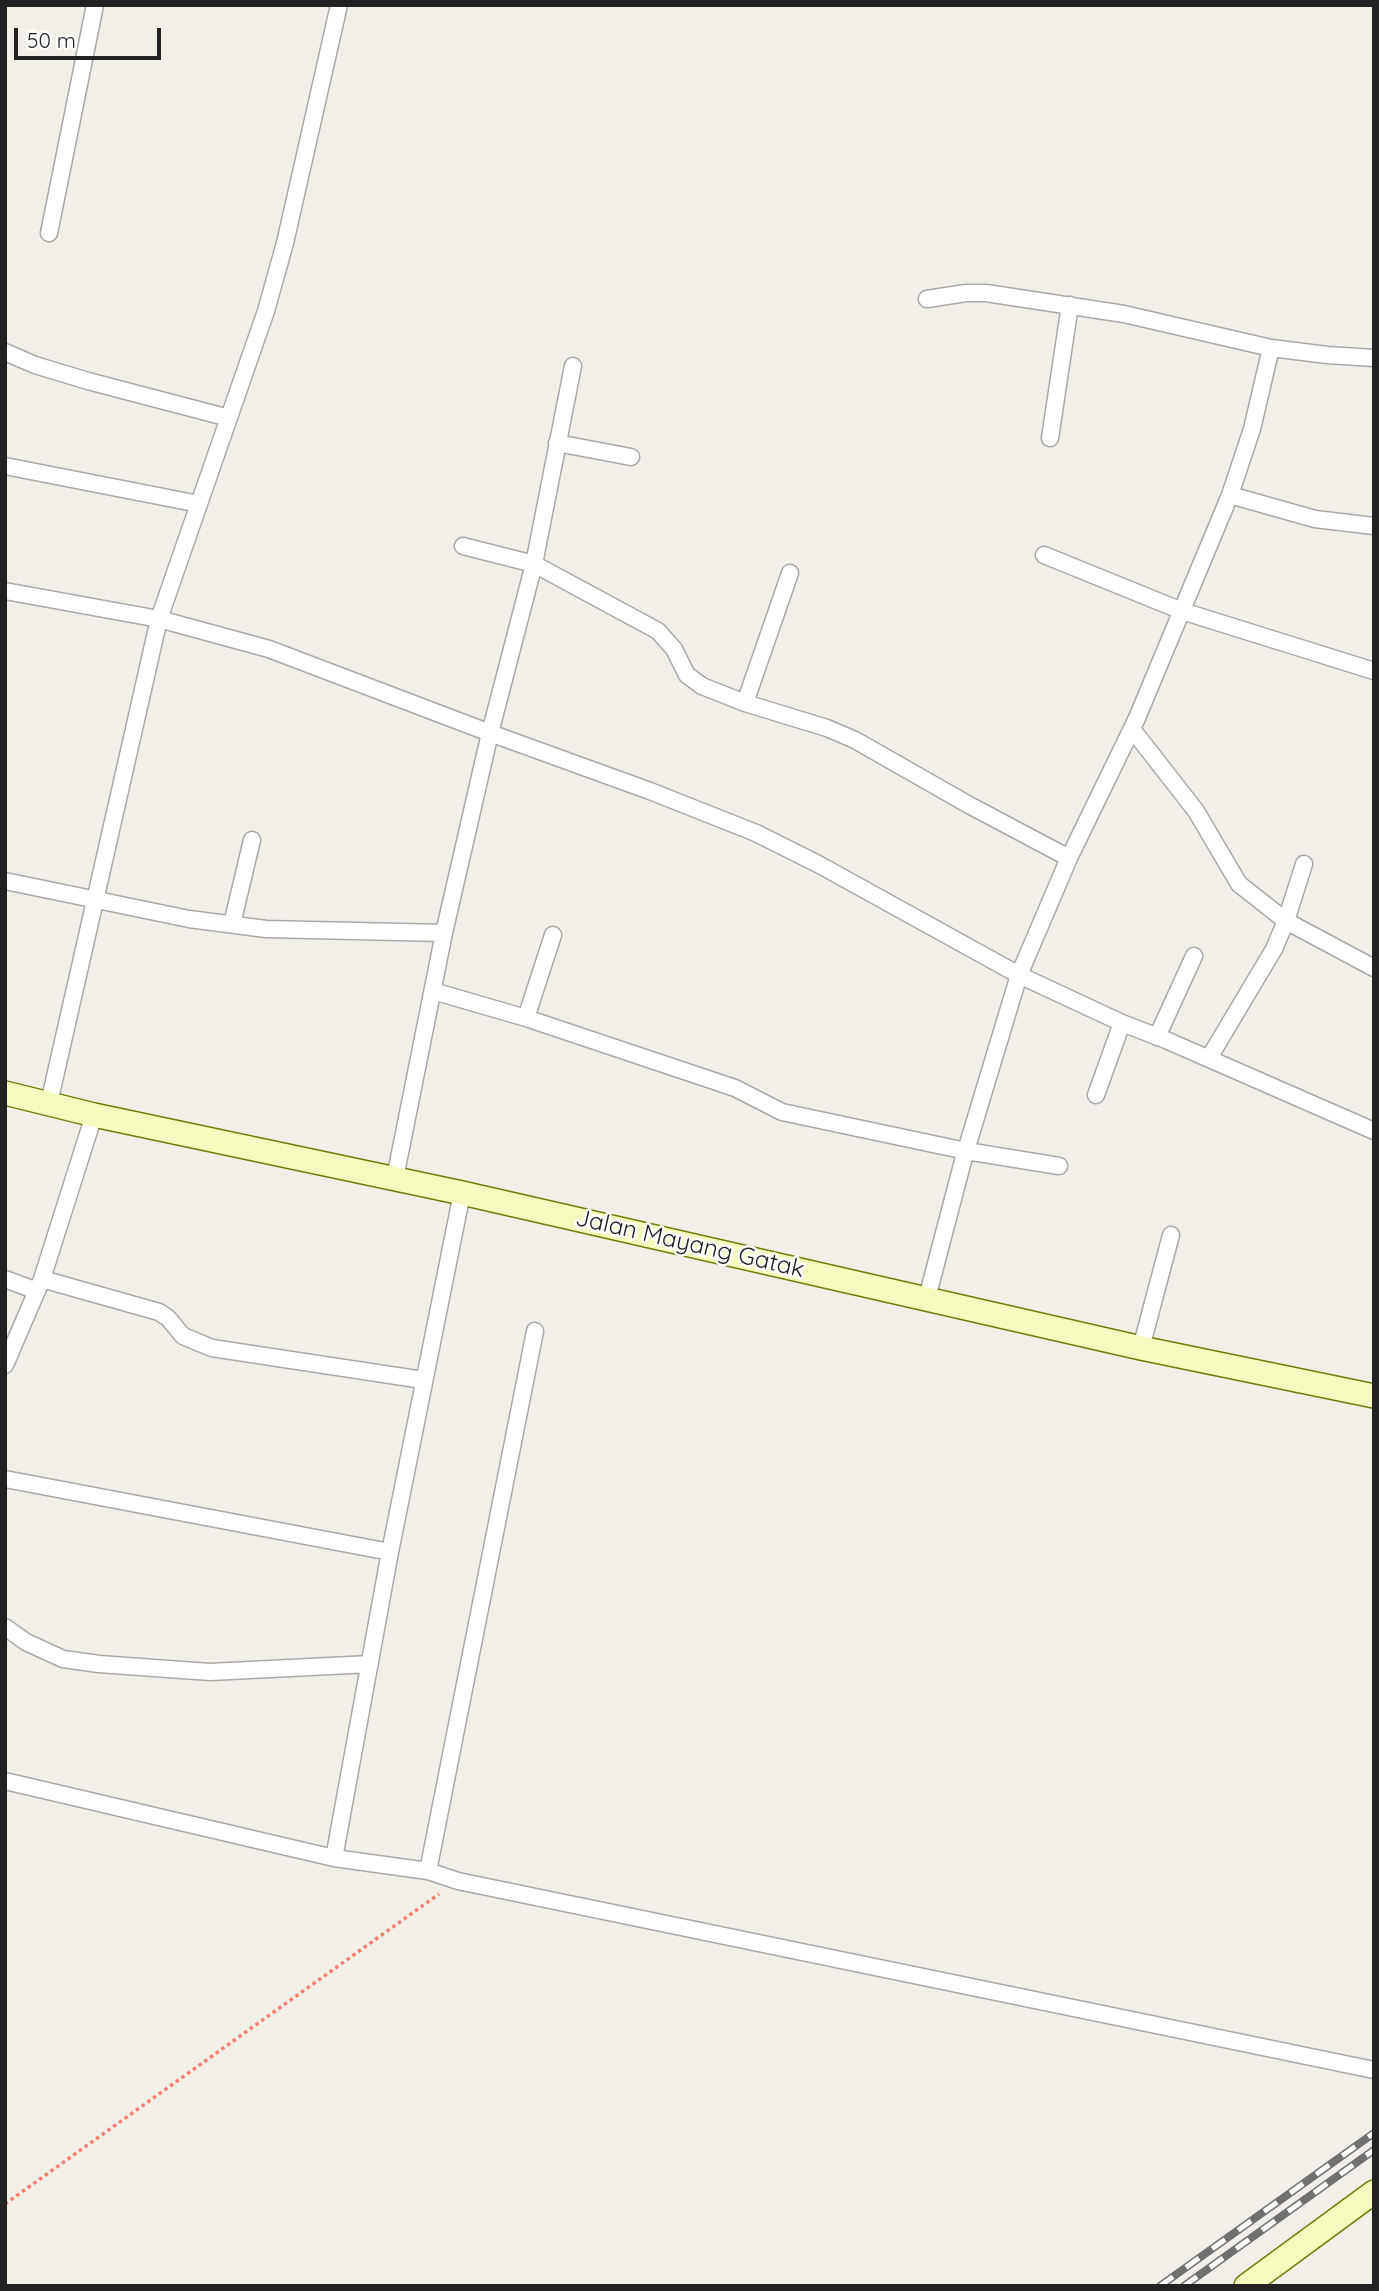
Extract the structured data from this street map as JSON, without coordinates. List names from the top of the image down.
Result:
{
  "streets": {
    "street": ["Jalan Mayang Gatak"]
  },
  "scale_bar": "50 m"
}
